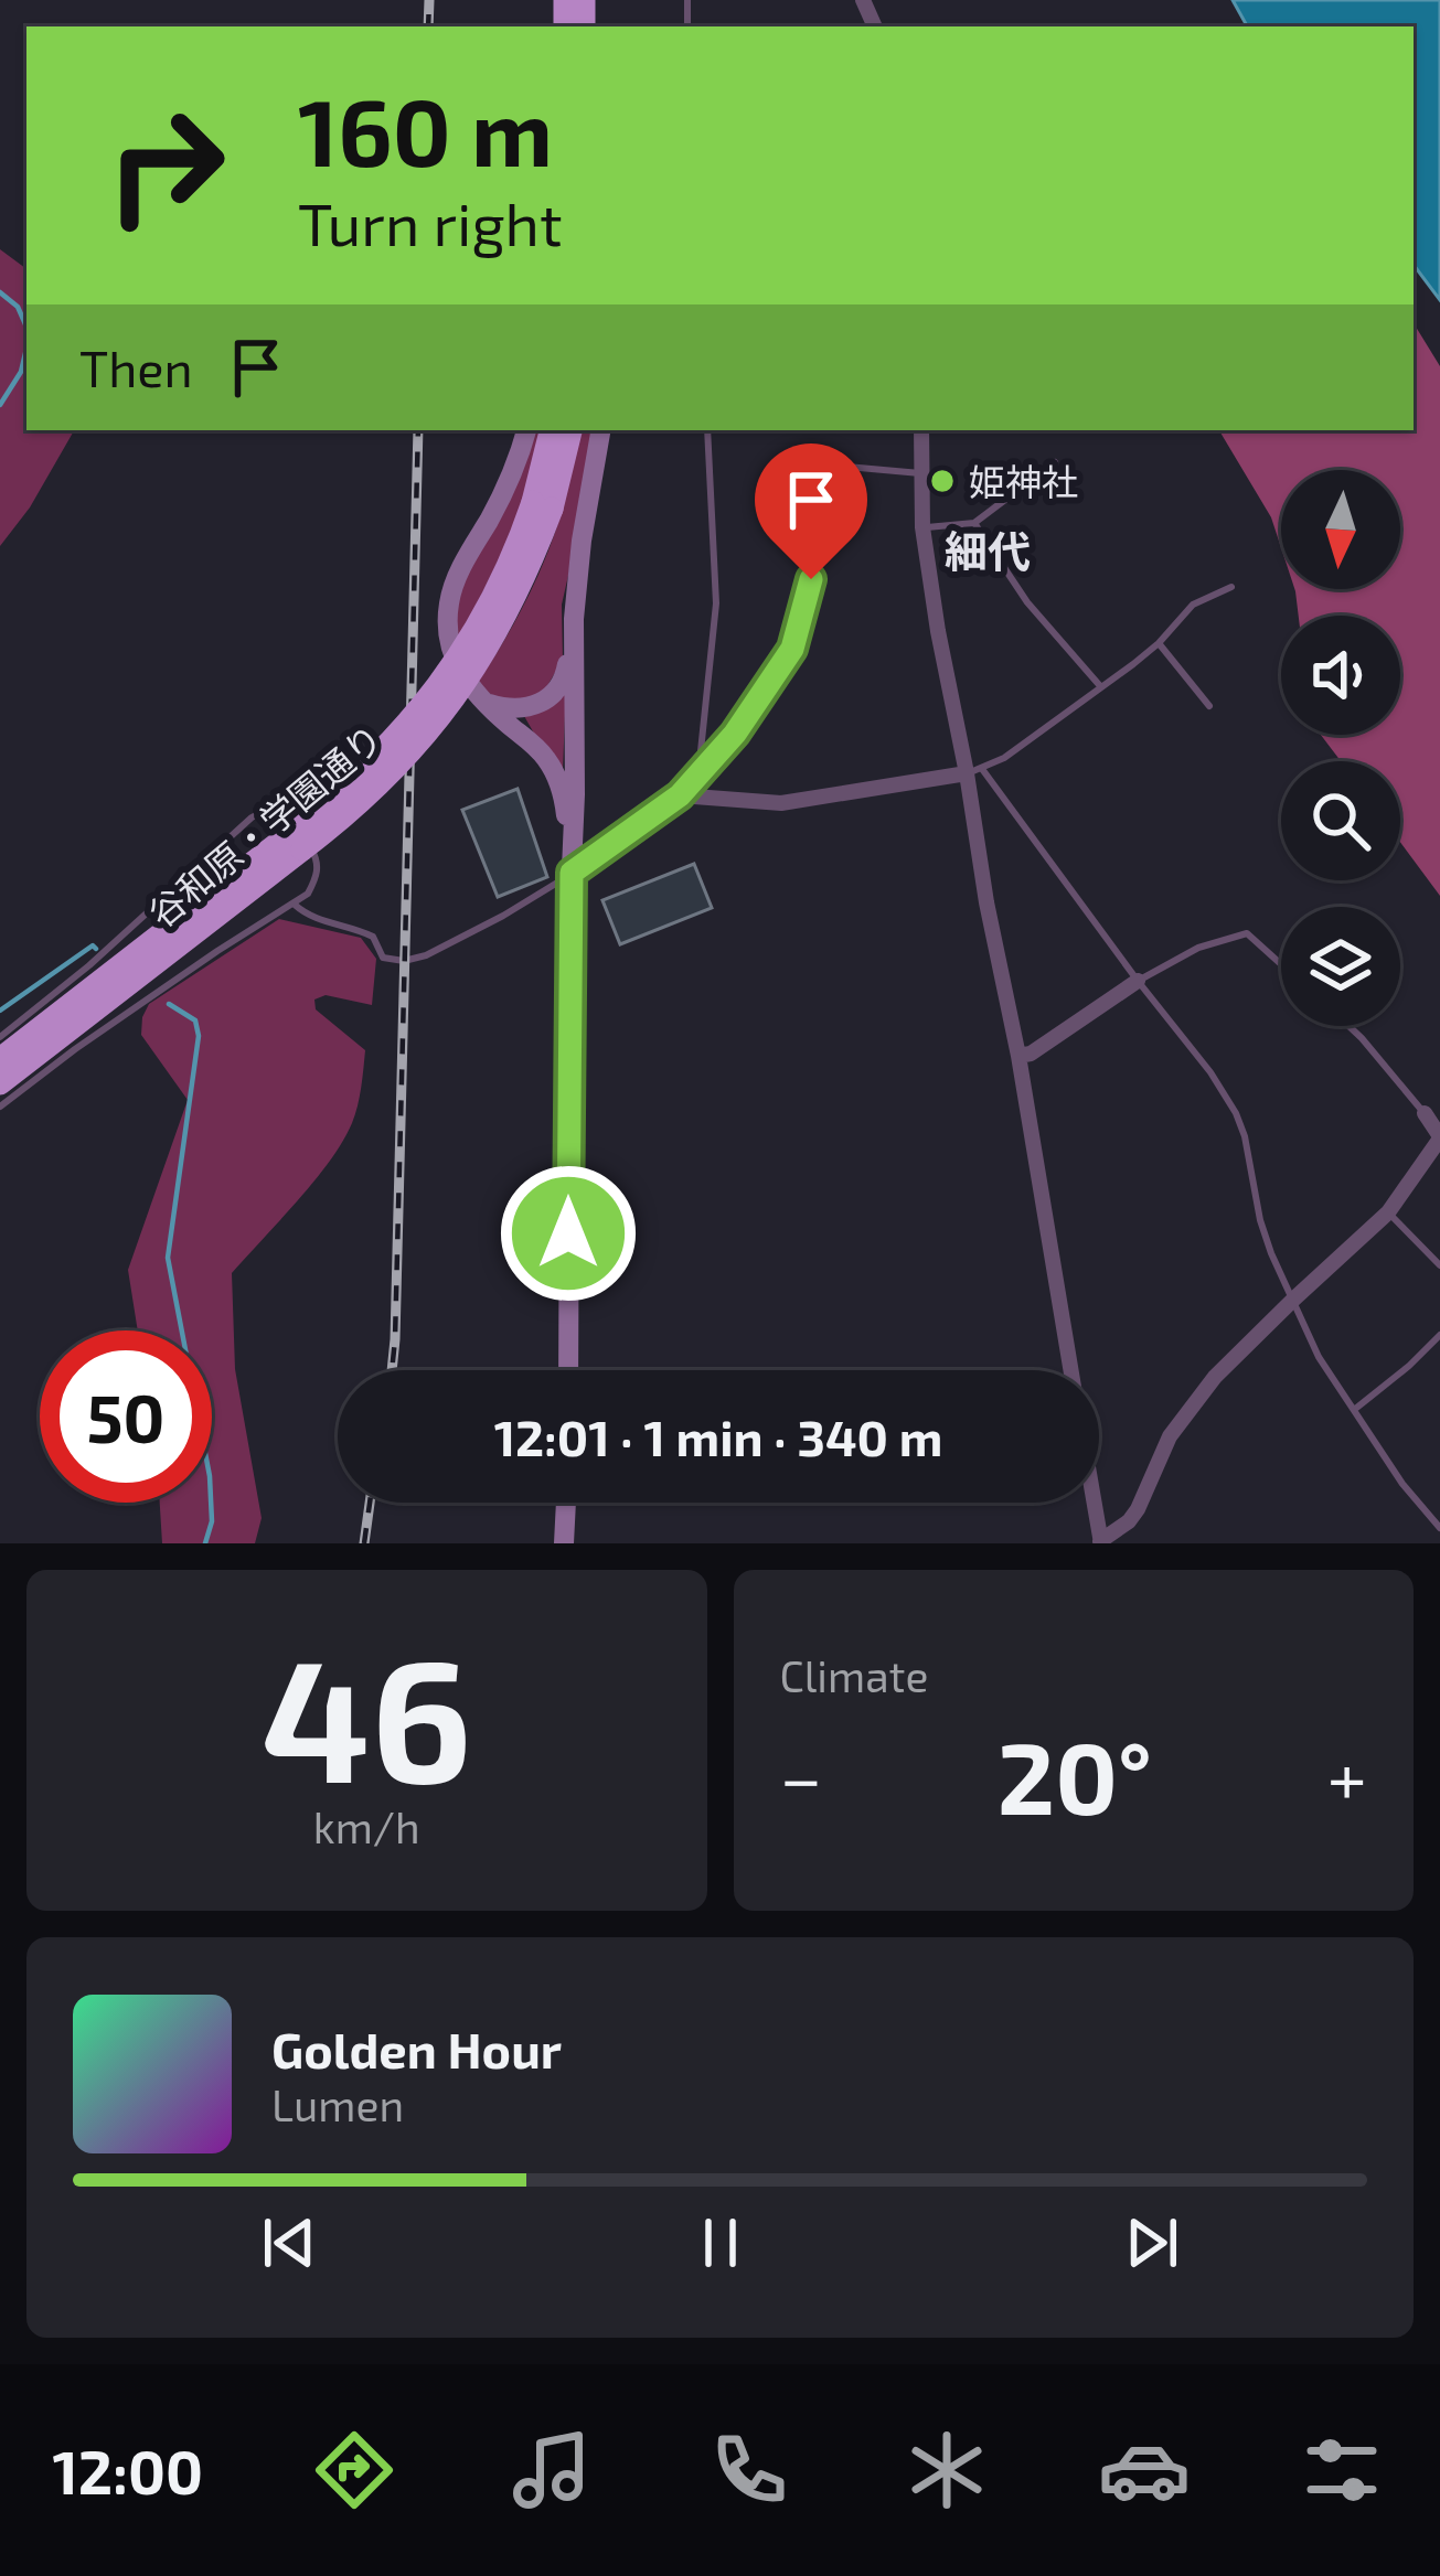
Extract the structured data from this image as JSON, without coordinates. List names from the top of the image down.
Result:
{
  "streets": {
    "highway": ["谷和原・学園通り"]
  },
  "districts": ["細代"],
  "places": ["姫神社"],
  "north": "bottom",
  "page": {
    "turn": ["160 m", "Turn right"],
    "then": "Then",
    "limit": "50",
    "trip": "12:01 · 1 min · 340 m",
    "tile": [
      ["46", "km/h"],
      "Climate"
    ],
    "heat": ["−", "20°", "+"],
    "song": ["Golden Hour", "Lumen"],
    "tabs": "12:00"
  }
}
